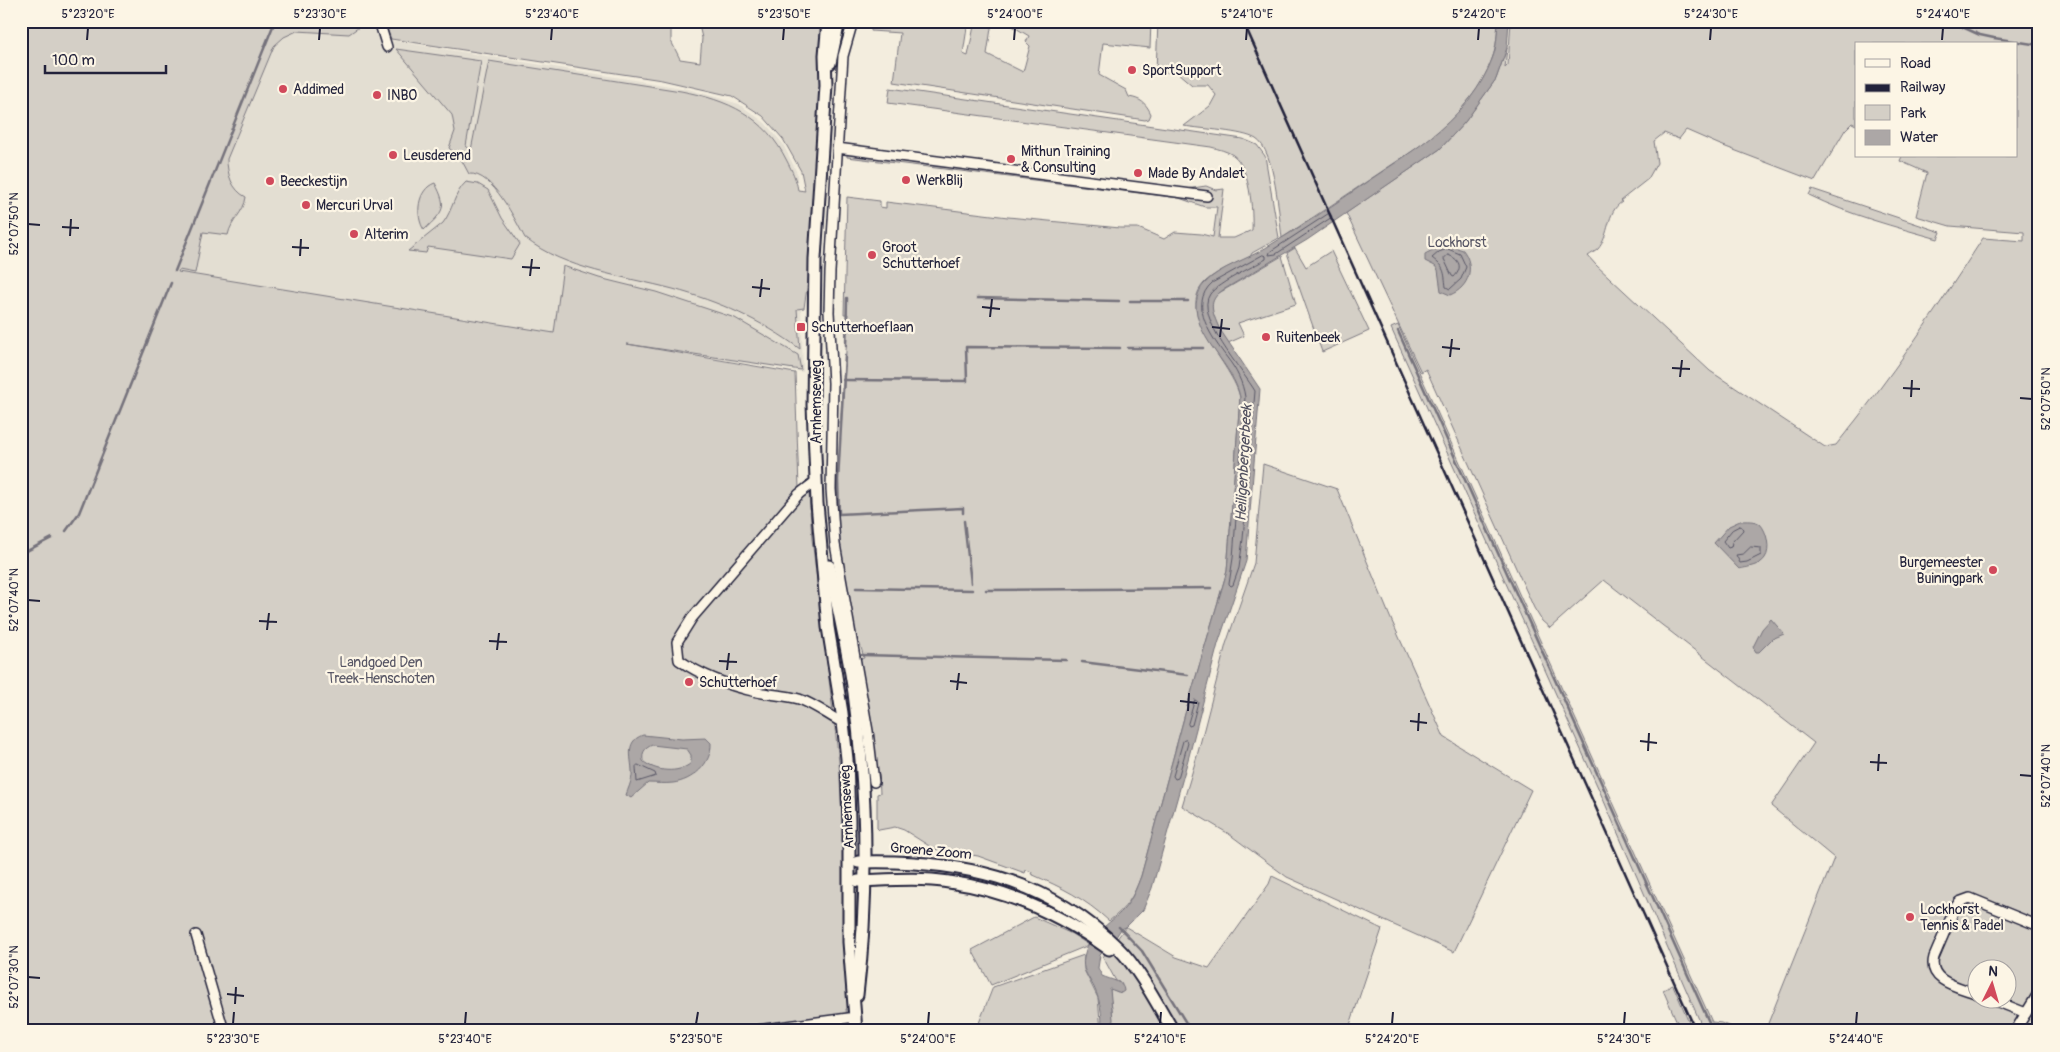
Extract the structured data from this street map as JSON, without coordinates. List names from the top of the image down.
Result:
{
  "streets": {
    "main road": ["Arnhemseweg", "Groene Zoom"]
  },
  "crossings": [
    ["Arnhemseweg", "Groene Zoom"]
  ],
  "water": ["Heiligenbergerbeek"],
  "parks": ["Lockhorst", "Landgoed Den Treek-Henschoten"],
  "places": {
    "other": [
      "SportSupport",
      "Addimed",
      "INBO",
      "Leusderend",
      "Mithun Training & Consulting",
      "Made By Andalet",
      "WerkBlij",
      "Beeckestijn",
      "Mercuri Urval",
      "Alterim",
      "Groot Schutterhoef",
      "Ruitenbeek",
      "Burgemeester Buiningpark",
      "Schutterhoef",
      "Lockhorst Tennis & Padel"
    ],
    "transit": ["Schutterhoeflaan"]
  },
  "legend": [
    "Road",
    "Railway",
    "Park",
    "Water"
  ],
  "scale_bar": "100 m",
  "north": "top",
  "coordinates": [
    "5°23'20\"E",
    "5°23'30\"E",
    "5°23'40\"E",
    "5°23'50\"E",
    "5°24'00\"E",
    "5°24'10\"E",
    "5°24'20\"E",
    "5°24'30\"E",
    "5°24'40\"E",
    "52°07'50\"N",
    "52°07'40\"N",
    "52°07'30\"N"
  ]
}
